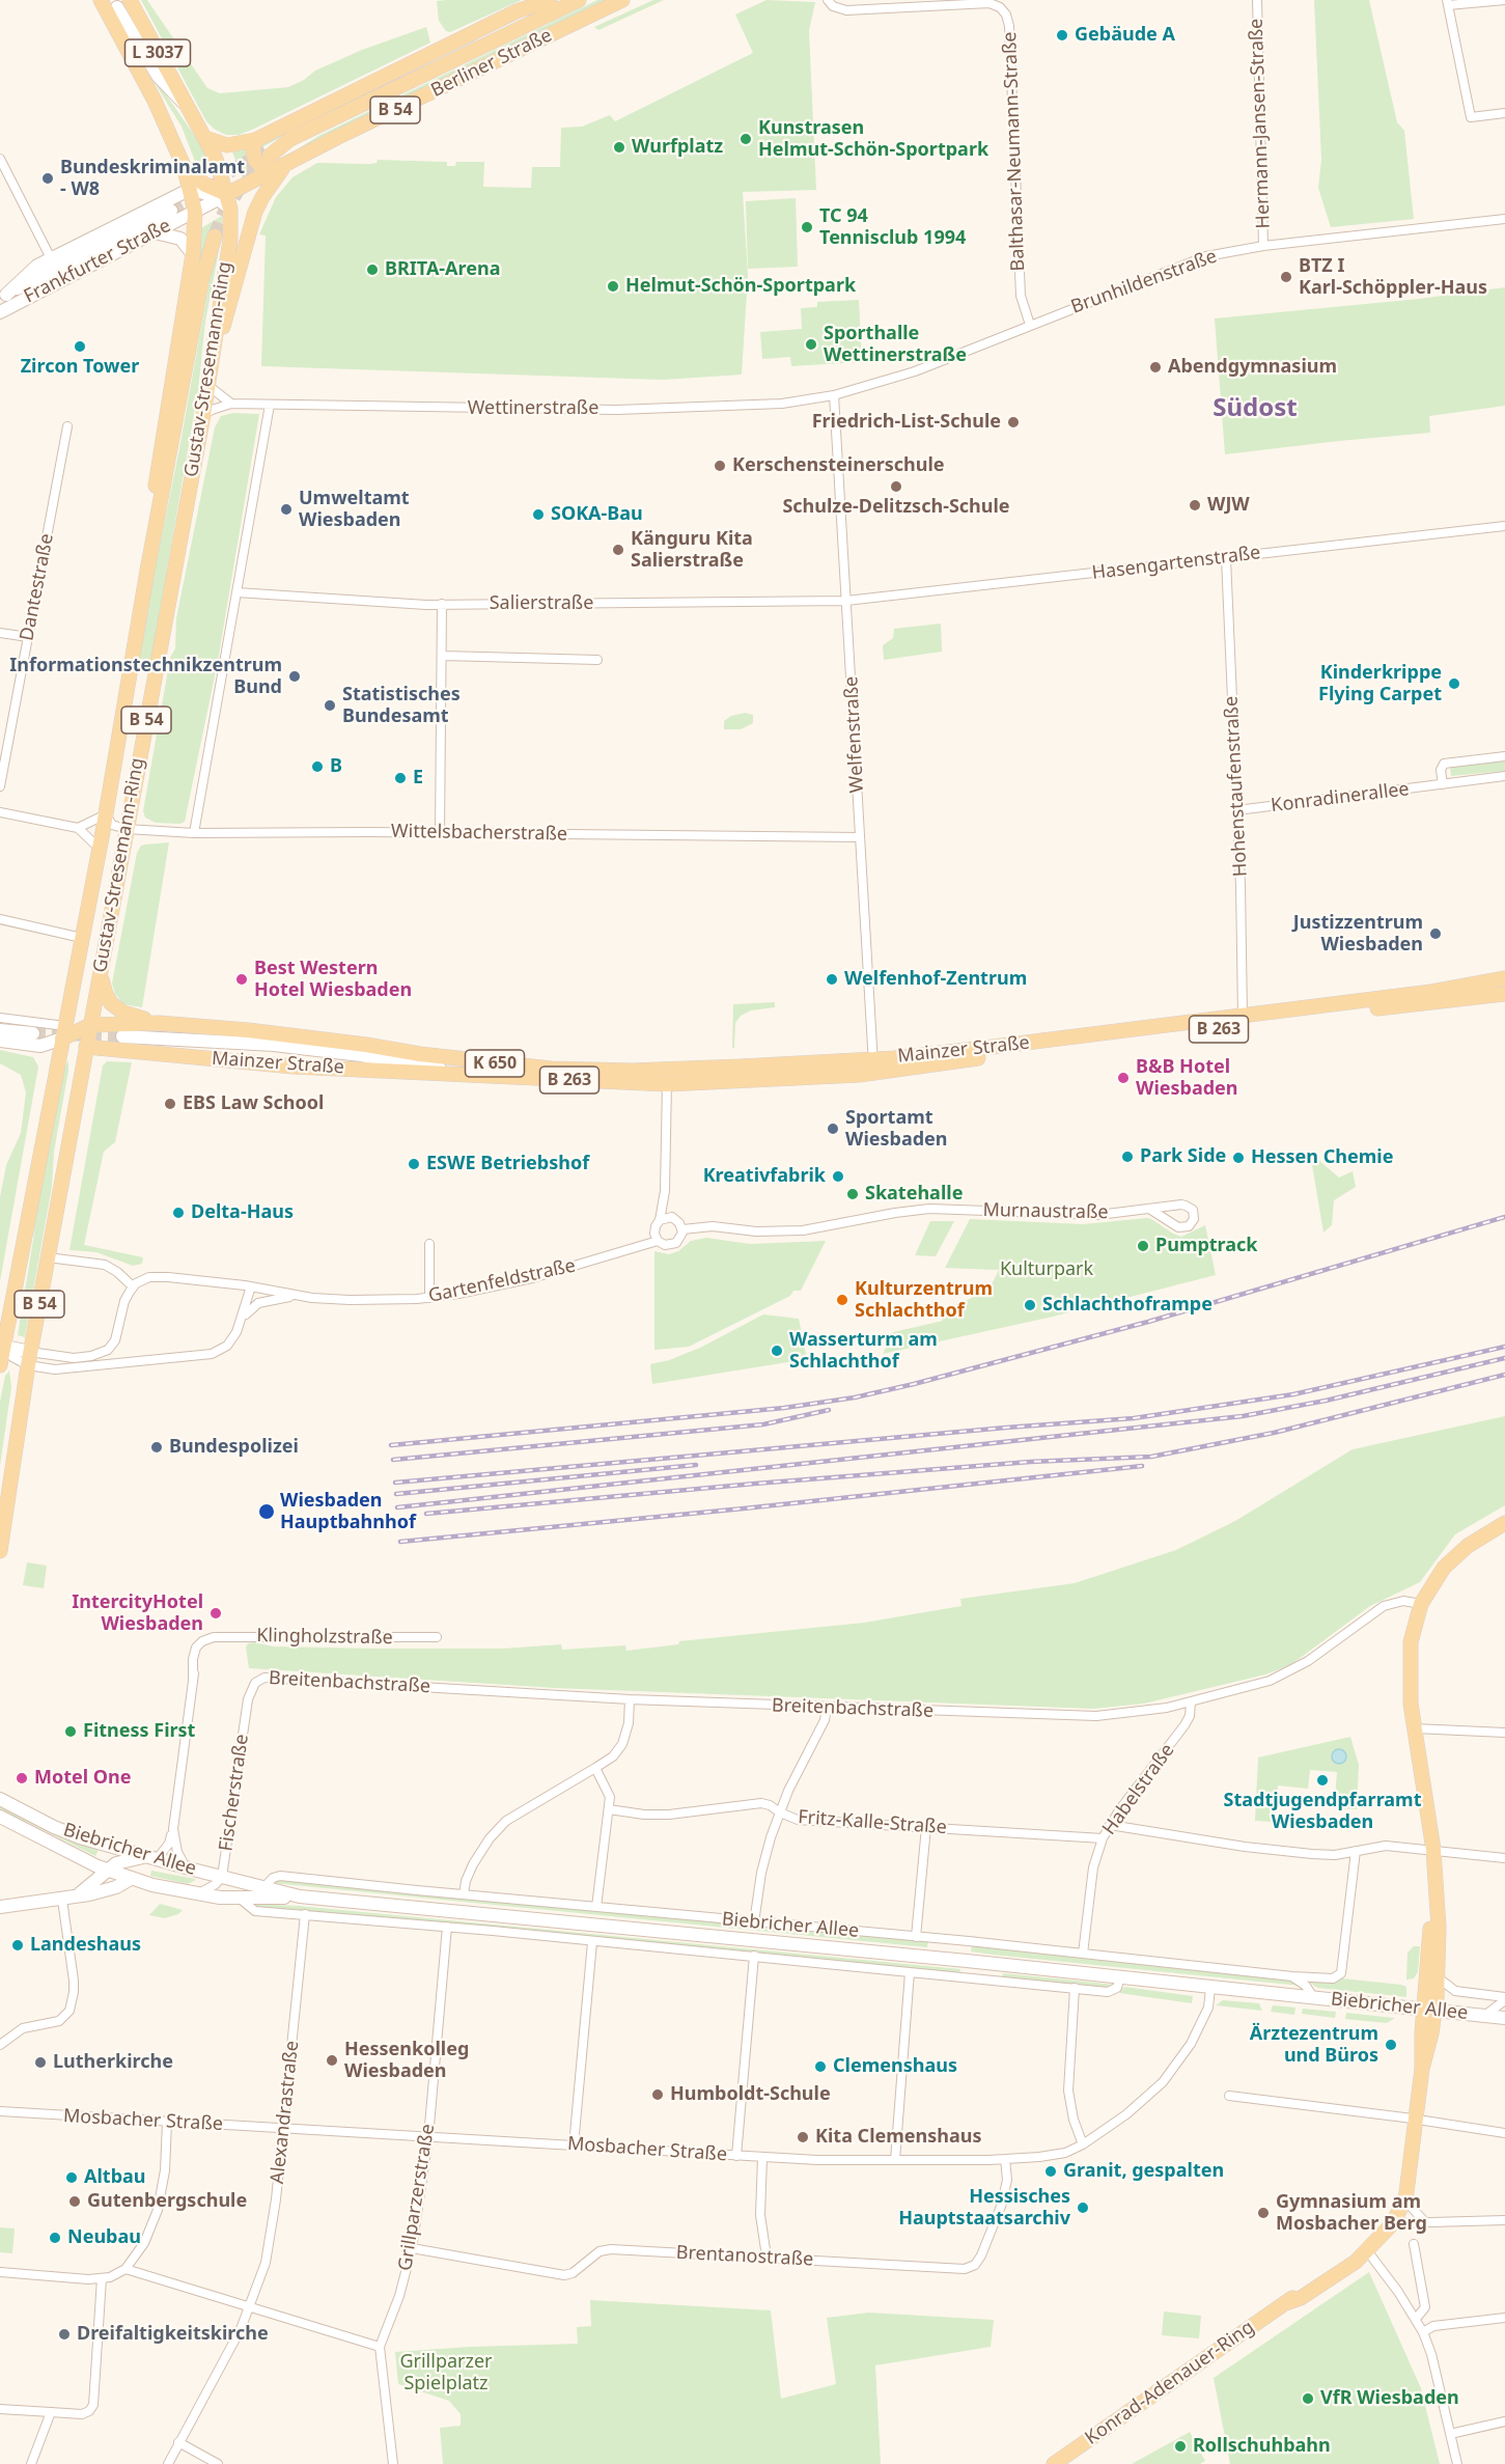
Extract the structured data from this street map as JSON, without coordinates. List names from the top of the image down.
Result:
{
  "streets": {
    "main road": [
      "L 3037",
      "Berliner Straße",
      "B 54",
      "Frankfurter Straße",
      "Gustav-Stresemann-Ring",
      "B 263",
      "Mainzer Straße",
      "K 650",
      "Biebricher Allee",
      "Konrad-Adenauer-Ring"
    ],
    "street": [
      "Hermann-Jansen-Straße",
      "Balthasar-Neumann-Straße",
      "Brunhildenstraße",
      "Wettinerstraße",
      "Hasengartenstraße",
      "Dantestraße",
      "Salierstraße",
      "Welfenstraße",
      "Hohenstaufenstraße",
      "Konradinerallee",
      "Wittelsbacherstraße",
      "Murnaustraße",
      "Gartenfeldstraße",
      "Klingholzstraße",
      "Breitenbachstraße",
      "Habelstraße",
      "Fischerstraße",
      "Fritz-Kalle-Straße",
      "Alexandrastraße",
      "Mosbacher Straße",
      "Grillparzerstraße",
      "Brentanostraße"
    ]
  },
  "crossings": [
    ["L 3037", "Berliner Straße"],
    ["L 3037", "Frankfurter Straße"],
    ["L 3037", "Gustav-Stresemann-Ring"],
    ["Berliner Straße", "B 54"],
    ["Berliner Straße", "Frankfurter Straße"],
    ["Berliner Straße", "Gustav-Stresemann-Ring"],
    ["B 54", "Gustav-Stresemann-Ring"],
    ["B 54", "Gartenfeldstraße"],
    ["Hermann-Jansen-Straße", "Brunhildenstraße"],
    ["Balthasar-Neumann-Straße", "Brunhildenstraße"],
    ["Frankfurter Straße", "Gustav-Stresemann-Ring"],
    ["Brunhildenstraße", "Wettinerstraße"],
    ["Brunhildenstraße", "Welfenstraße"],
    ["Gustav-Stresemann-Ring", "Wettinerstraße"],
    ["Gustav-Stresemann-Ring", "Wittelsbacherstraße"],
    ["Gustav-Stresemann-Ring", "Mainzer Straße"],
    ["Gustav-Stresemann-Ring", "Gartenfeldstraße"],
    ["Wettinerstraße", "Welfenstraße"],
    ["Hasengartenstraße", "Salierstraße"],
    ["Hasengartenstraße", "Welfenstraße"],
    ["Hasengartenstraße", "Hohenstaufenstraße"],
    ["Salierstraße", "Welfenstraße"],
    ["Welfenstraße", "Wittelsbacherstraße"],
    ["Welfenstraße", "Mainzer Straße"],
    ["Hohenstaufenstraße", "Konradinerallee"],
    ["Hohenstaufenstraße", "Mainzer Straße"],
    ["Murnaustraße", "Gartenfeldstraße"],
    ["Klingholzstraße", "Biebricher Allee"],
    ["Breitenbachstraße", "Habelstraße"],
    ["Breitenbachstraße", "Fischerstraße"],
    ["Habelstraße", "Fritz-Kalle-Straße"],
    ["Habelstraße", "Biebricher Allee"],
    ["Fischerstraße", "Biebricher Allee"],
    ["Biebricher Allee", "Alexandrastraße"],
    ["Biebricher Allee", "Mosbacher Straße"],
    ["Biebricher Allee", "Grillparzerstraße"],
    ["Biebricher Allee", "Konrad-Adenauer-Ring"],
    ["Alexandrastraße", "Mosbacher Straße"],
    ["Mosbacher Straße", "Grillparzerstraße"],
    ["Mosbacher Straße", "Brentanostraße"],
    ["Grillparzerstraße", "Brentanostraße"]
  ],
  "districts": ["Südost"],
  "parks": ["Kulturpark", "Grillparzer Spielplatz"],
  "places": [
    "Gebäude A",
    "Kunstrasen Helmut-Schön-Sportpark",
    "Wurfplatz",
    "Bundeskriminalamt - W8",
    "TC 94 Tennisclub 1994",
    "BRITA-Arena",
    "BTZ I Karl-Schöppler-Haus",
    "Helmut-Schön-Sportpark",
    "Sporthalle Wettinerstraße",
    "Zircon Tower",
    "Abendgymnasium",
    "Friedrich-List-Schule",
    "Kerschensteinerschule",
    "Schulze-Delitzsch-Schule",
    "WJW",
    "Umweltamt Wiesbaden",
    "SOKA-Bau",
    "Känguru Kita Salierstraße",
    "Informationstechnikzentrum Bund",
    "Kinderkrippe Flying Carpet",
    "Statistisches Bundesamt",
    "B",
    "E",
    "Justizzentrum Wiesbaden",
    "Best Western Hotel Wiesbaden",
    "Welfenhof-Zentrum",
    "B&B Hotel Wiesbaden",
    "EBS Law School",
    "Sportamt Wiesbaden",
    "Park Side",
    "Hessen Chemie",
    "ESWE Betriebshof",
    "Kreativfabrik",
    "Skatehalle",
    "Delta-Haus",
    "Pumptrack",
    "Kulturzentrum Schlachthof",
    "Schlachthoframpe",
    "Wasserturm am Schlachthof",
    "Bundespolizei",
    "Wiesbaden Hauptbahnhof",
    "IntercityHotel Wiesbaden",
    "Fitness First",
    "Motel One",
    "Stadtjugendpfarramt Wiesbaden",
    "Landeshaus",
    "Ärztezentrum und Büros",
    "Hessenkolleg Wiesbaden",
    "Lutherkirche",
    "Clemenshaus",
    "Humboldt-Schule",
    "Kita Clemenshaus",
    "Granit, gespalten",
    "Altbau",
    "Gutenbergschule",
    "Hessisches Hauptstaatsarchiv",
    "Gymnasium am Mosbacher Berg",
    "Neubau",
    "Dreifaltigkeitskirche",
    "VfR Wiesbaden",
    "Rollschuhbahn"
  ]
}
